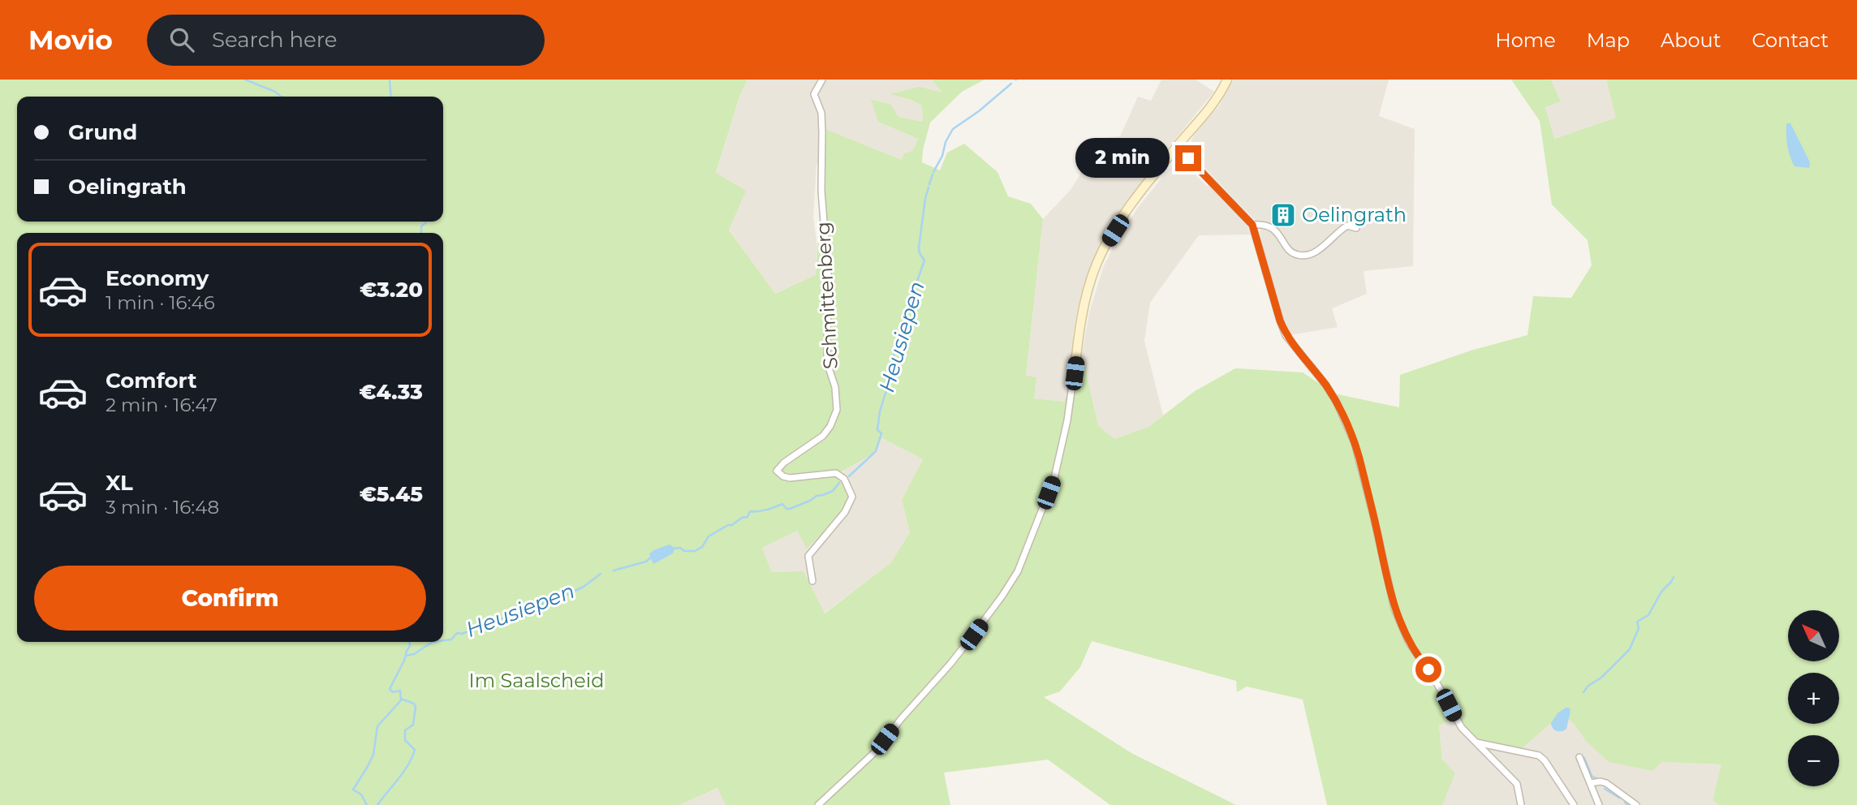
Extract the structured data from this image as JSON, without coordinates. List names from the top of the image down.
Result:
{
  "streets": {
    "street": ["Schmittenberg"]
  },
  "water": ["Heusiepen"],
  "parks": ["Im Saalscheid"],
  "places": {
    "building": ["Oelingrath"]
  },
  "north": "top left",
  "page": {
    "header": "Movio",
    "search": "Search here",
    "nav": [
      "Home",
      "Map",
      "About",
      "Contact"
    ],
    "banner": ["Grund", "Oelingrath"],
    "bubble": "2 min",
    "list": [
      {
        "name": "Economy",
        "note": "1 min · 16:46",
        "value": "€3.20"
      },
      {
        "name": "Comfort",
        "note": "2 min · 16:47",
        "value": "€4.33"
      },
      {
        "name": "XL",
        "note": "3 min · 16:48",
        "value": "€5.45"
      }
    ],
    "buttons": "Confirm",
    "map_buttons": ["+", "−"]
  }
}
